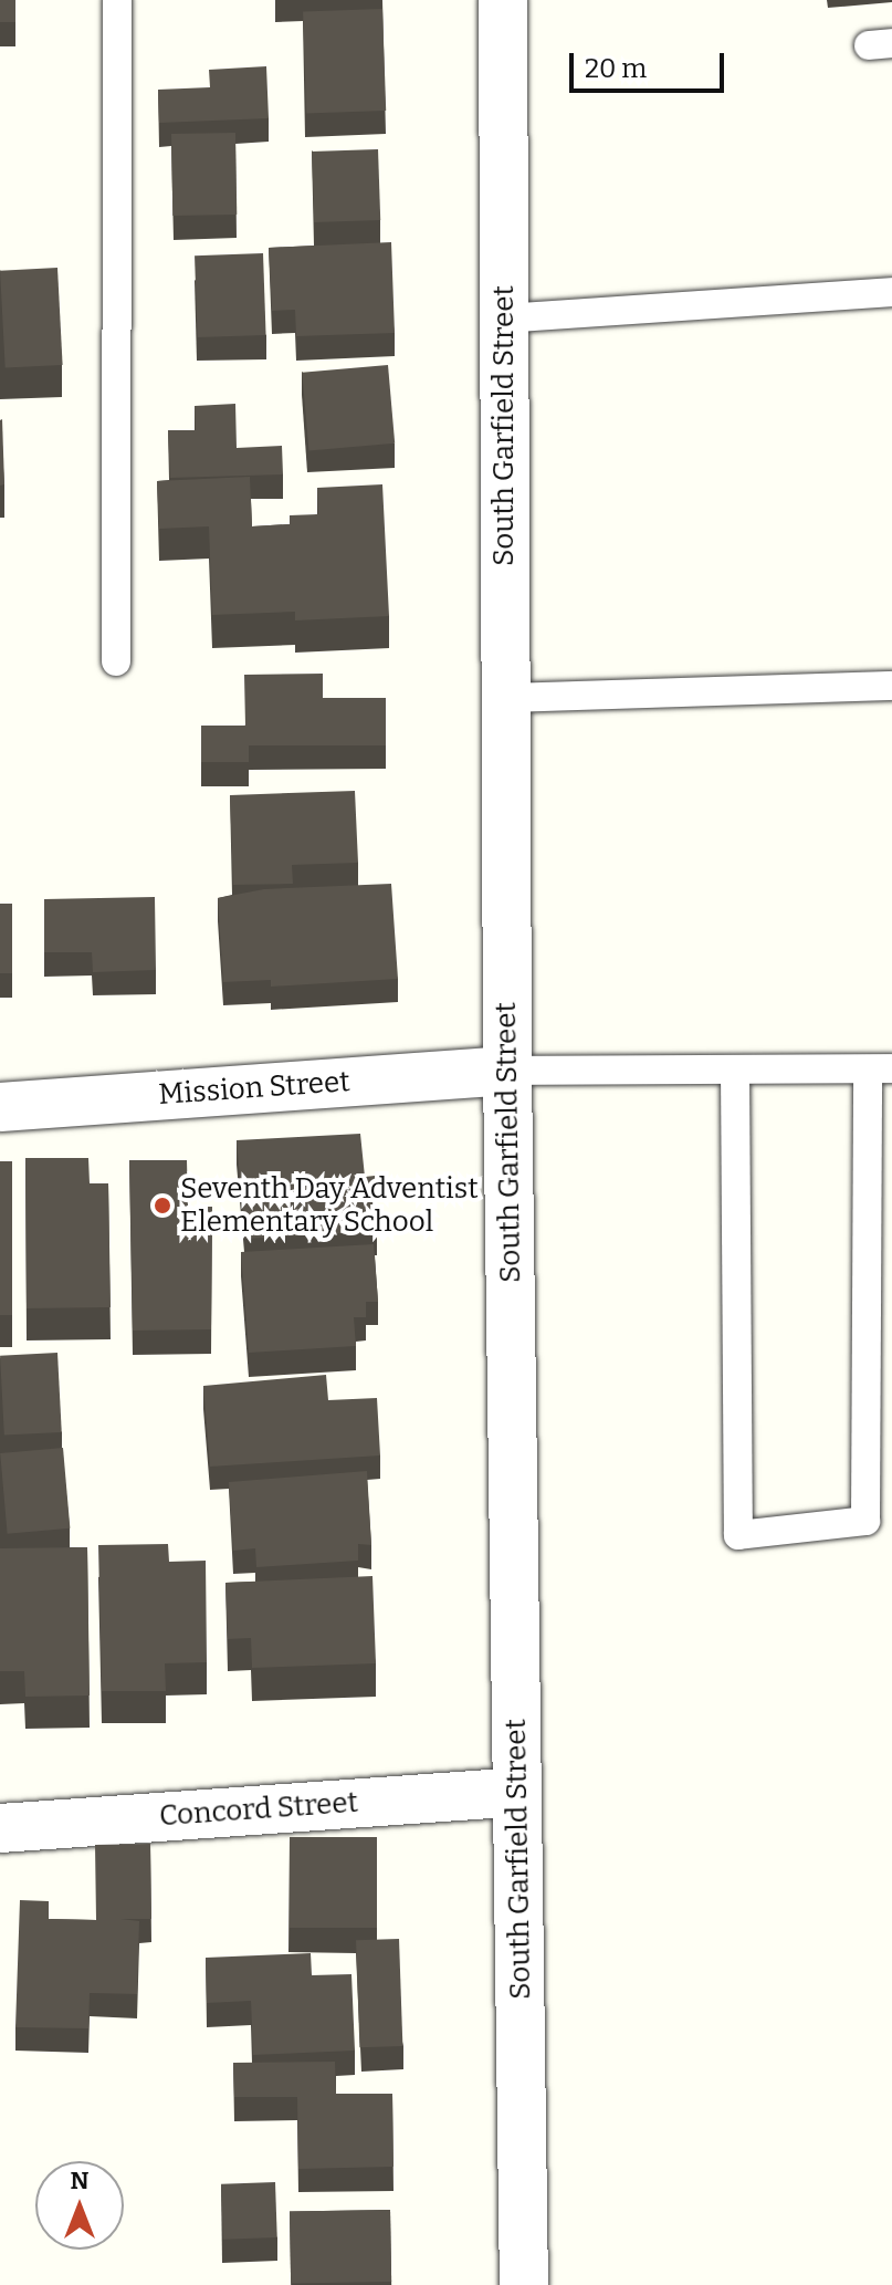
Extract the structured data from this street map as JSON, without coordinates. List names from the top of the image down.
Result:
{
  "streets": {
    "street": ["South Garfield Street", "Mission Street", "Concord Street"]
  },
  "crossings": [
    ["South Garfield Street", "Mission Street"],
    ["South Garfield Street", "Concord Street"]
  ],
  "places": ["Seventh Day Adventist Elementary School"],
  "scale_bar": "20 m",
  "north": "top"
}
